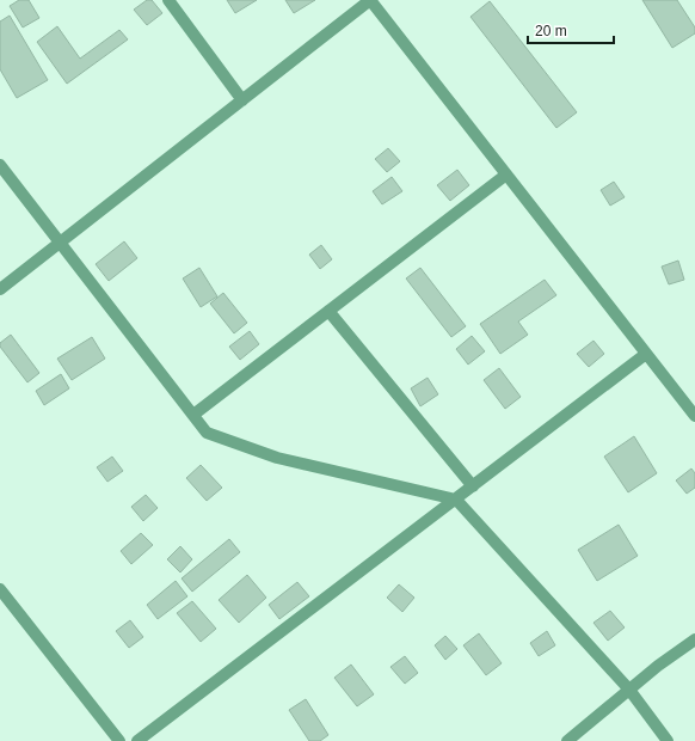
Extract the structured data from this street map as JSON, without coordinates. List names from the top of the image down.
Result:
{
  "scale_bar": "20 m"
}
